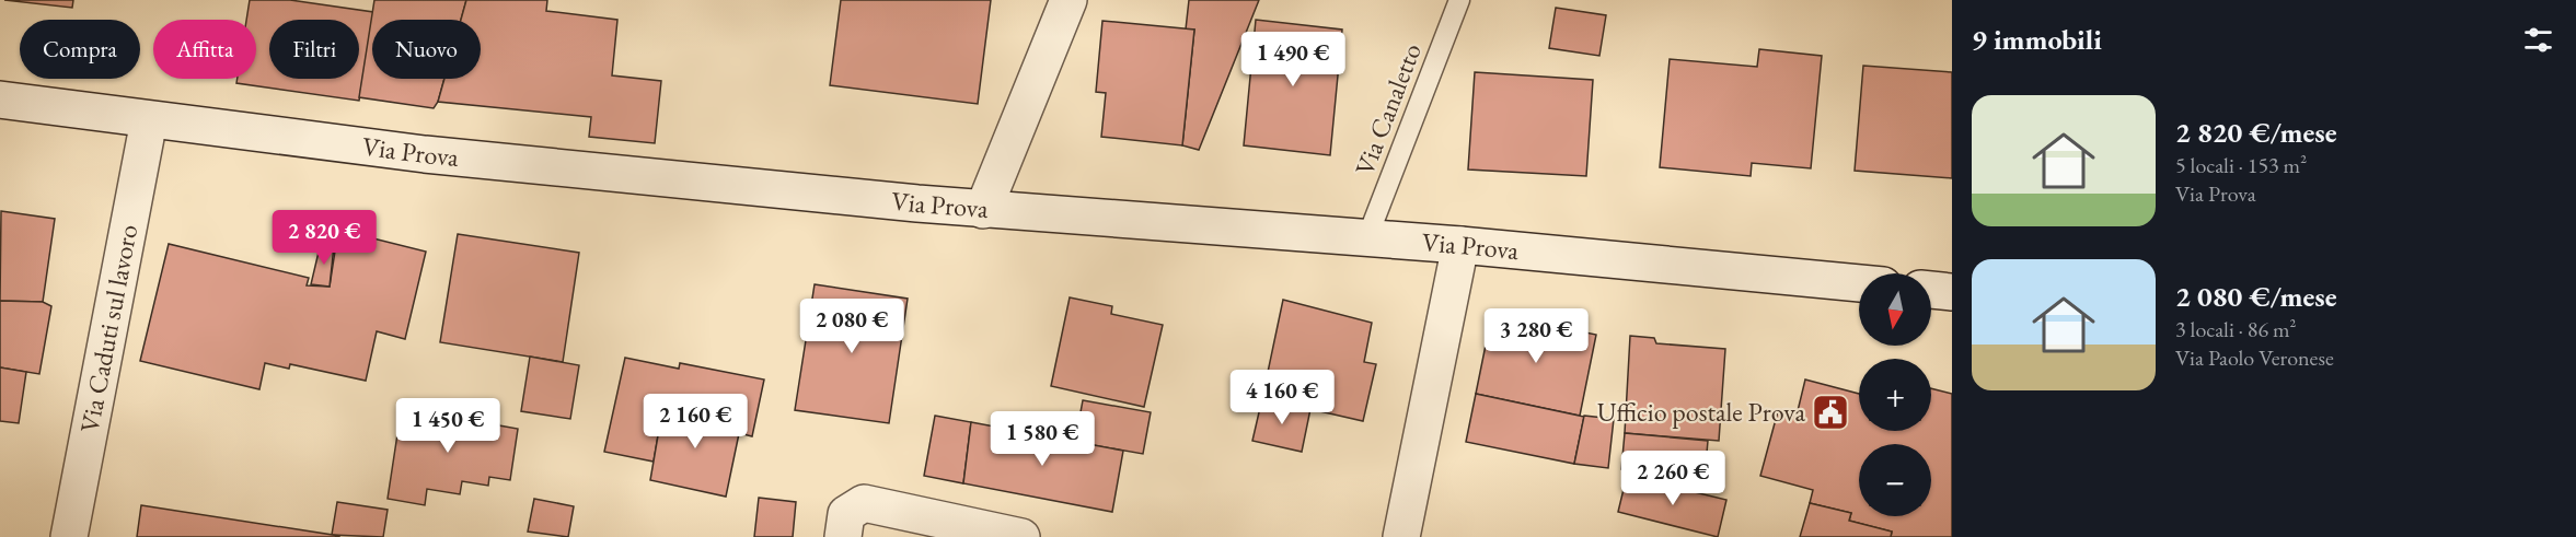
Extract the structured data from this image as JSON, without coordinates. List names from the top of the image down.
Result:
{
  "streets": {
    "main road": ["Via Prova", "Via Caduti sul lavoro"],
    "lane": ["Via Canaletto"]
  },
  "crossings": [
    ["Via Canaletto", "Via Prova"],
    ["Via Prova", "Via Caduti sul lavoro"]
  ],
  "places": {
    "public building": ["Ufficio postale Prova"]
  },
  "north": "bottom",
  "page": {
    "heading": "9 immobili",
    "chip": [
      "Compra",
      "Affitta",
      "Filtri",
      "Nuovo"
    ],
    "price": [
      "1 490 €",
      "2 820 €",
      "2 080 €",
      "3 280 €",
      "4 160 €",
      "2 160 €",
      "1 450 €",
      "1 580 €",
      "2 260 €"
    ],
    "list": [
      {
        "name": "2 820 €/mese",
        "note": "5 locali · 153 m² · Via Prova"
      },
      {
        "name": "2 080 €/mese",
        "note": "3 locali · 86 m² · Via Paolo Veronese"
      }
    ],
    "map_buttons": ["+", "−"]
  }
}
